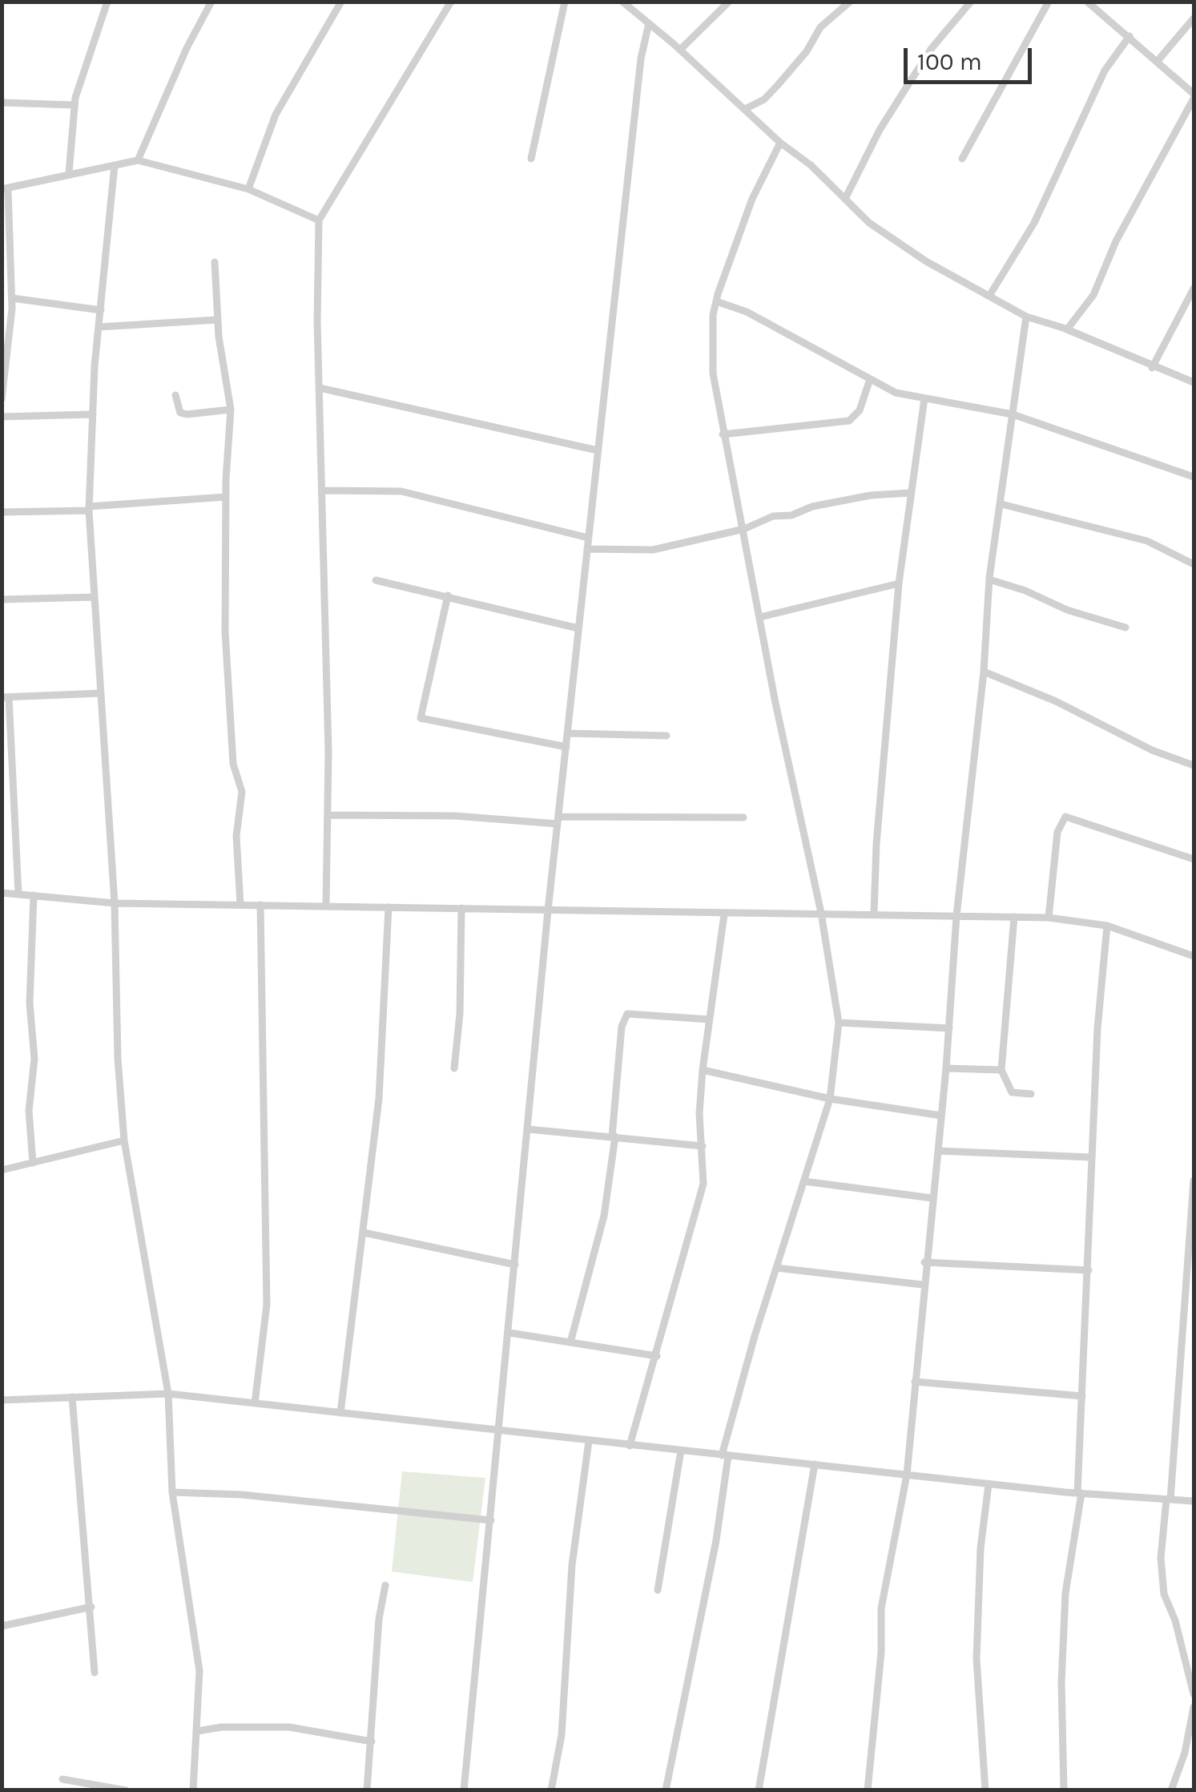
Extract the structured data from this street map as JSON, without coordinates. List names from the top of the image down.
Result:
{
  "scale_bar": "100 m"
}
